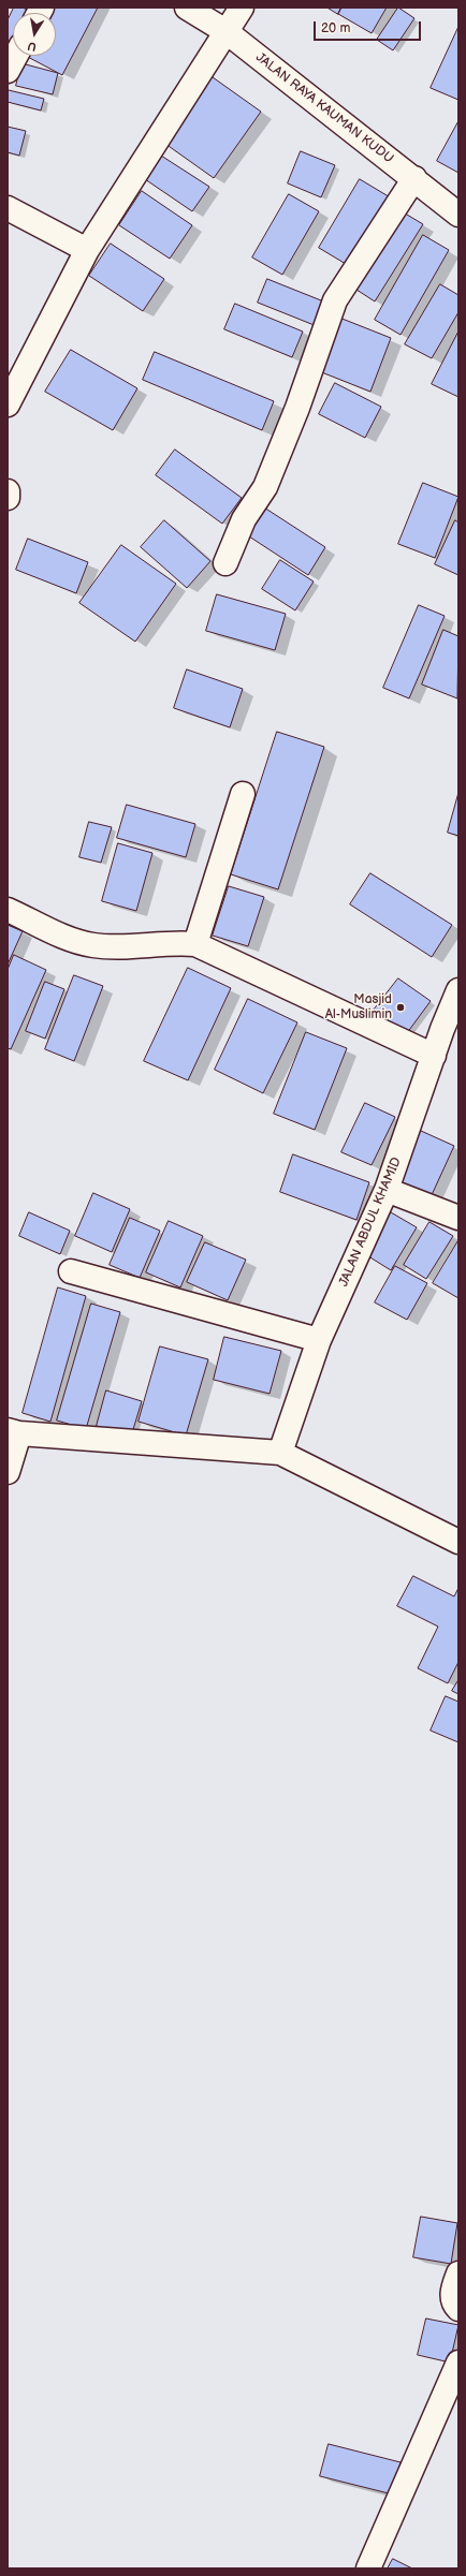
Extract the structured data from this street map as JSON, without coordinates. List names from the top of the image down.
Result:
{
  "streets": {
    "street": ["JALAN RAYA KAUMAN KUDU", "JALAN ABDUL KHAMID"]
  },
  "places": ["Masjid Al-Muslimin"],
  "scale_bar": "20 m",
  "north": "bottom"
}
